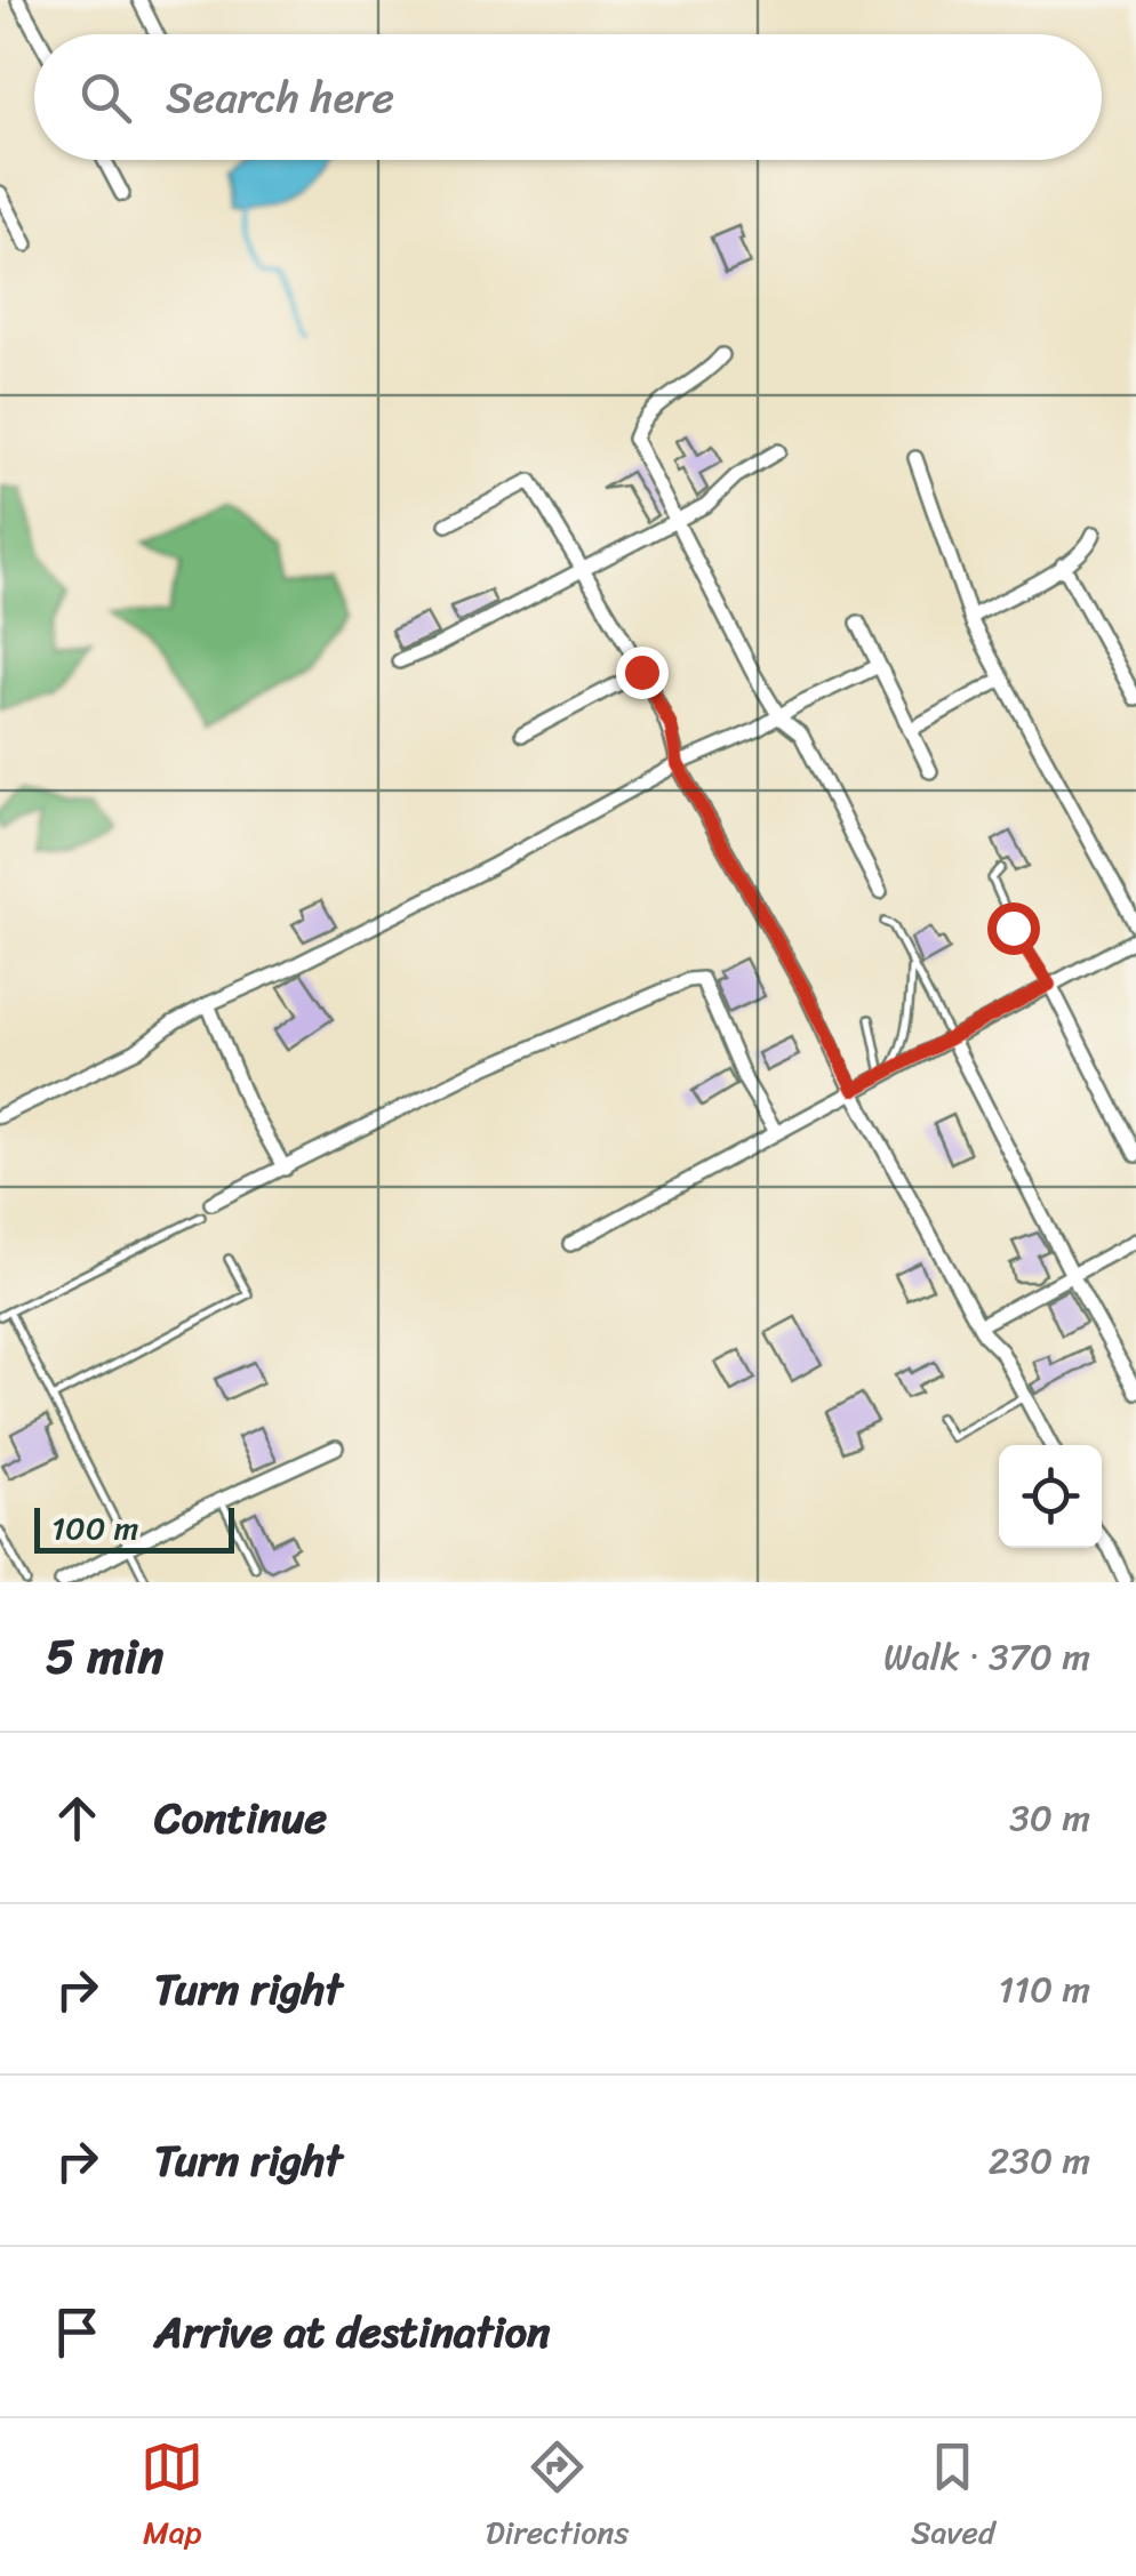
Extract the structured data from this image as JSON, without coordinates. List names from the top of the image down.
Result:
{
  "scale_bar": "100 m",
  "page": {
    "search": "Search here",
    "scale": "100 m",
    "heading": ["5 min", "Walk · 370 m"],
    "list": [
      ["Continue", "30 m"],
      ["Turn right", "110 m"],
      ["Turn right", "230 m"],
      "Arrive at destination"
    ],
    "nav": ["Map", "Directions", "Saved"]
  }
}
